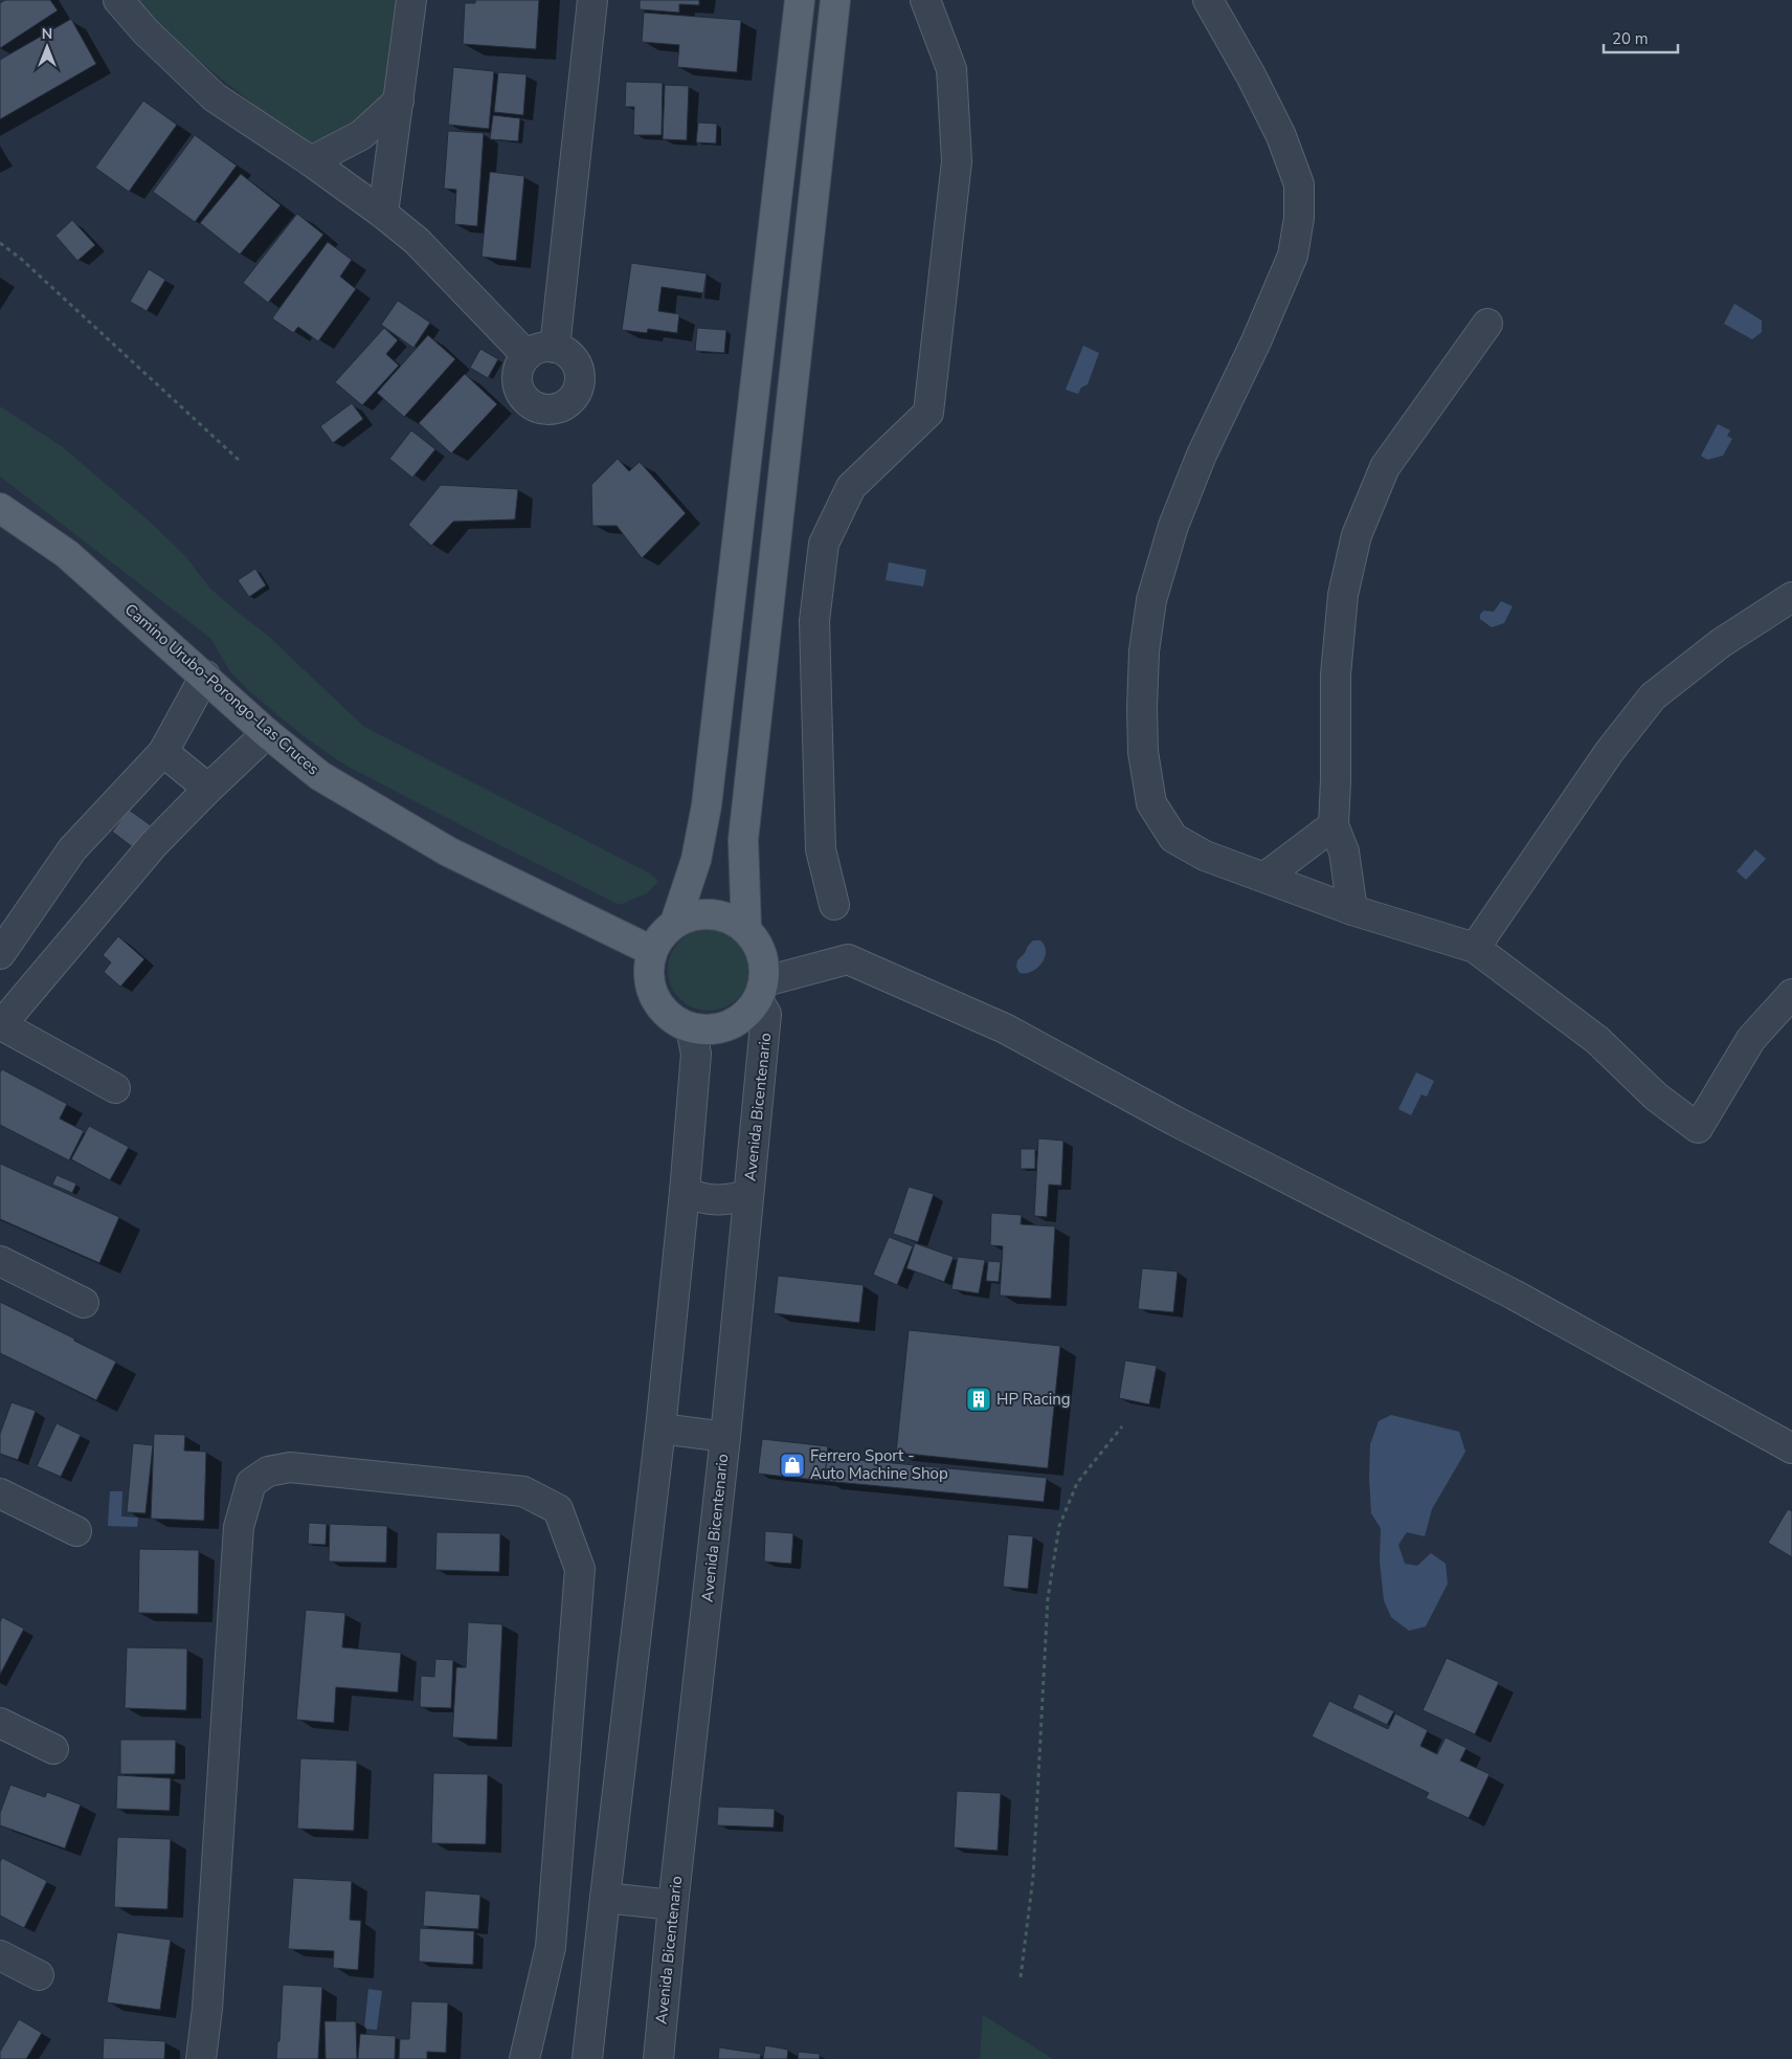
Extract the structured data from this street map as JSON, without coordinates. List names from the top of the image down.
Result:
{
  "streets": {
    "main road": ["Camino Urubo-Porongo-Las Cruces"],
    "street": ["Avenida Bicentenario"]
  },
  "crossings": [
    ["Camino Urubo-Porongo-Las Cruces", "Avenida Bicentenario"]
  ],
  "places": {
    "building": ["HP Racing"],
    "shop": ["Ferrero Sport - Auto Machine Shop"]
  },
  "scale_bar": "20 m",
  "north": "top"
}
